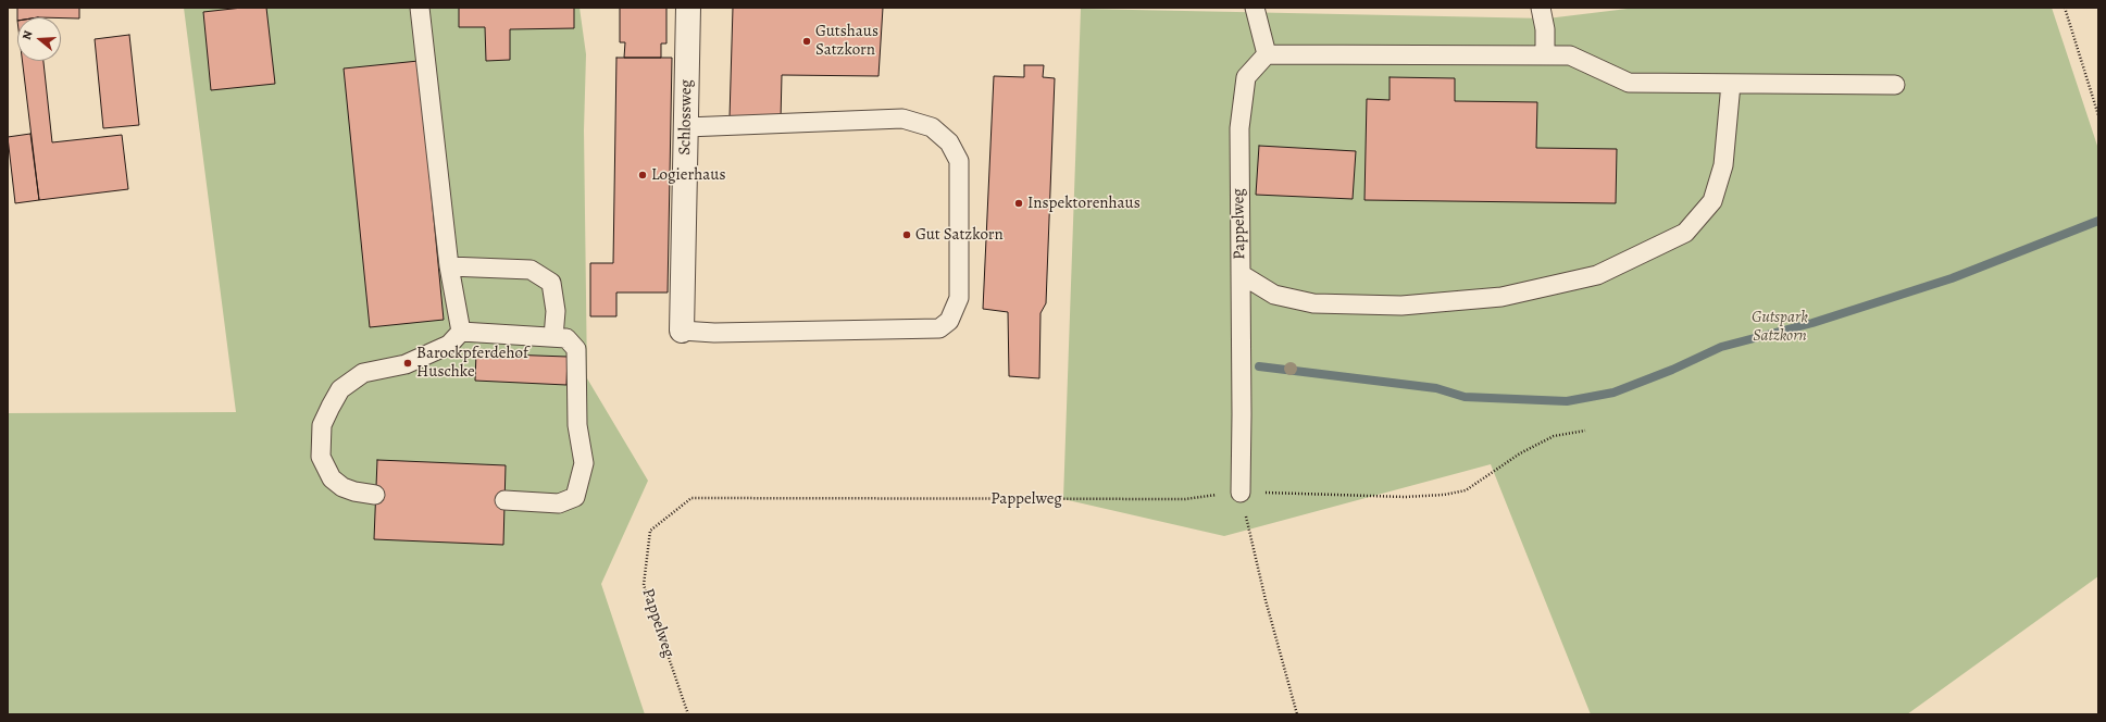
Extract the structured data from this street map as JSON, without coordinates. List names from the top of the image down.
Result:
{
  "streets": {
    "street": ["Schlossweg"],
    "lane": ["Pappelweg"]
  },
  "parks": ["Gutspark Satzkorn"],
  "places": [
    "Gutshaus Satzkorn",
    "Logierhaus",
    "Inspektorenhaus",
    "Gut Satzkorn",
    "Barockpferdehof Huschke"
  ],
  "north": "left"
}
